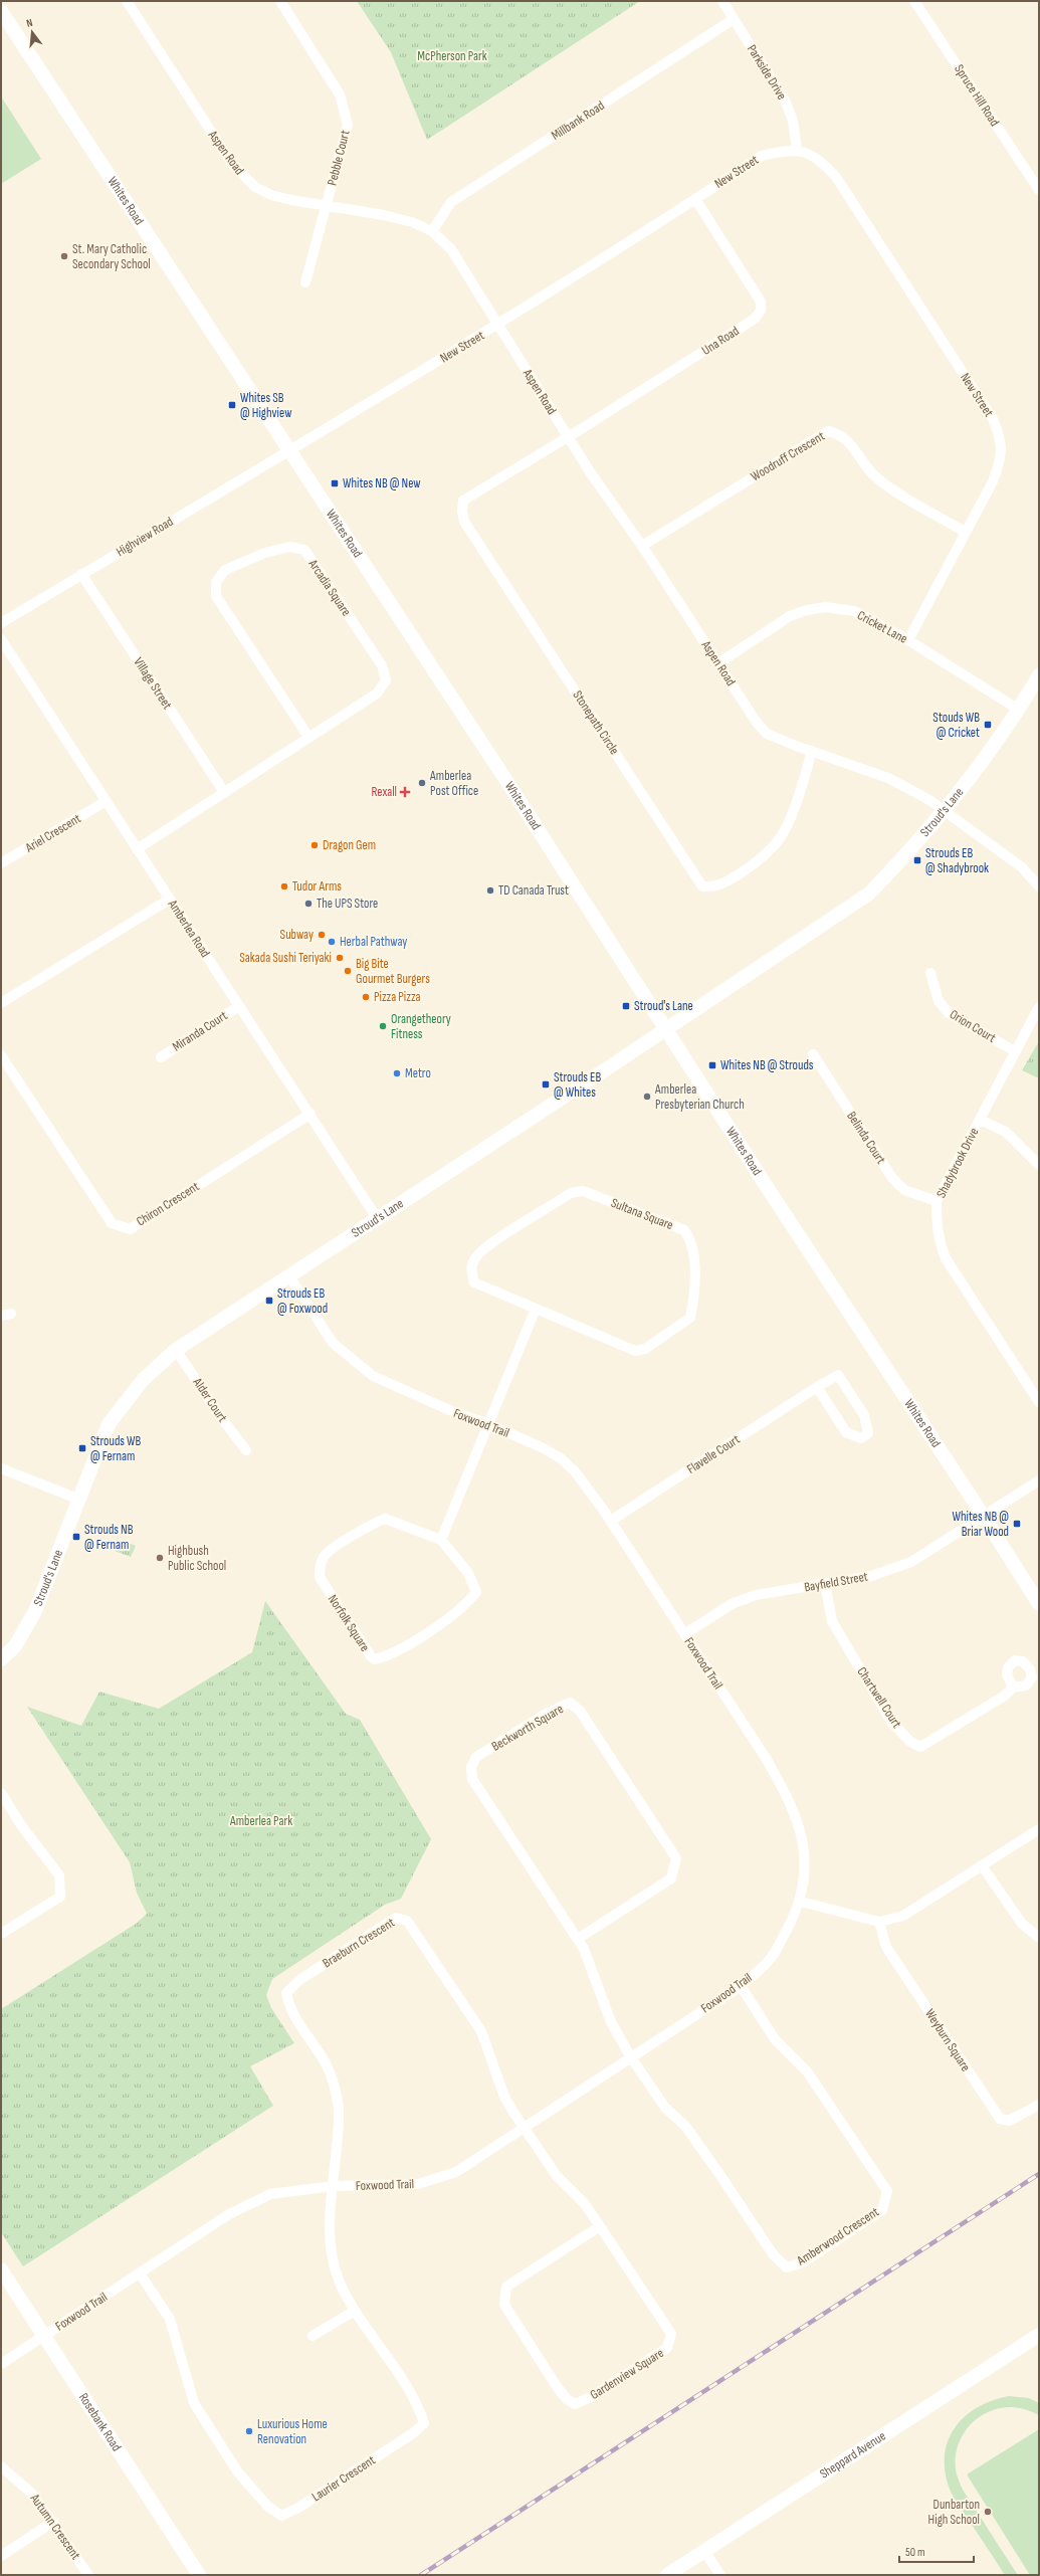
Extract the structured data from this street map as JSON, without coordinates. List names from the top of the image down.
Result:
{
  "streets": {
    "street": [
      "Parkside Drive",
      "Spruce Hill Road",
      "Millbank Road",
      "Aspen Road",
      "Pebble Court",
      "New Street",
      "Whites Road",
      "Una Road",
      "Woodruff Crescent",
      "Highview Road",
      "Arcadia Square",
      "Cricket Lane",
      "Village Street",
      "Stonepath Circle",
      "Stroud's Lane",
      "Ariel Crescent",
      "Amberlea Road",
      "Orion Court",
      "Miranda Court",
      "Belinda Court",
      "Shadybrook Drive",
      "Chiron Crescent",
      "Sultana Square",
      "Alder Court",
      "Foxwood Trail",
      "Flavelle Court",
      "Bayfield Street",
      "Norfolk Square",
      "Chartwell Court",
      "Beckworth Square",
      "Braeburn Crescent",
      "Weyburn Square",
      "Amberwood Crescent",
      "Gardenview Square",
      "Rosebank Road",
      "Sheppard Avenue",
      "Laurier Crescent",
      "Autumn Crescent"
    ]
  },
  "crossings": [
    ["Parkside Drive", "Millbank Road"],
    ["Parkside Drive", "New Street"],
    ["Millbank Road", "Aspen Road"],
    ["Aspen Road", "Pebble Court"],
    ["Aspen Road", "New Street"],
    ["Aspen Road", "Una Road"],
    ["Aspen Road", "Woodruff Crescent"],
    ["Aspen Road", "Cricket Lane"],
    ["Aspen Road", "Stonepath Circle"],
    ["Aspen Road", "Stroud's Lane"],
    ["New Street", "Whites Road"],
    ["New Street", "Una Road"],
    ["New Street", "Woodruff Crescent"],
    ["New Street", "Highview Road"],
    ["New Street", "Cricket Lane"],
    ["Whites Road", "Highview Road"],
    ["Whites Road", "Stroud's Lane"],
    ["Whites Road", "Bayfield Street"],
    ["Una Road", "Stonepath Circle"],
    ["Highview Road", "Village Street"],
    ["Arcadia Square", "Village Street"],
    ["Arcadia Square", "Amberlea Road"],
    ["Cricket Lane", "Stroud's Lane"],
    ["Stroud's Lane", "Amberlea Road"],
    ["Stroud's Lane", "Alder Court"],
    ["Stroud's Lane", "Foxwood Trail"],
    ["Ariel Crescent", "Amberlea Road"],
    ["Amberlea Road", "Miranda Court"],
    ["Amberlea Road", "Chiron Crescent"],
    ["Orion Court", "Shadybrook Drive"],
    ["Belinda Court", "Shadybrook Drive"],
    ["Foxwood Trail", "Flavelle Court"],
    ["Foxwood Trail", "Bayfield Street"],
    ["Foxwood Trail", "Beckworth Square"],
    ["Foxwood Trail", "Braeburn Crescent"],
    ["Foxwood Trail", "Amberwood Crescent"],
    ["Foxwood Trail", "Gardenview Square"],
    ["Foxwood Trail", "Rosebank Road"],
    ["Foxwood Trail", "Laurier Crescent"],
    ["Bayfield Street", "Chartwell Court"],
    ["Beckworth Square", "Amberwood Crescent"],
    ["Braeburn Crescent", "Gardenview Square"],
    ["Braeburn Crescent", "Laurier Crescent"]
  ],
  "parks": ["McPherson Park", "Amberlea Park"],
  "places": {
    "other": [
      "St. Mary Catholic Secondary School",
      "Amberlea Post Office",
      "Dragon Gem",
      "Tudor Arms",
      "TD Canada Trust",
      "The UPS Store",
      "Subway",
      "Herbal Pathway",
      "Sakada Sushi Teriyaki",
      "Big Bite Gourmet Burgers",
      "Pizza Pizza",
      "Orangetheory Fitness",
      "Metro",
      "Amberlea Presbyterian Church",
      "Highbush Public School",
      "Luxurious Home Renovation",
      "Dunbarton High School"
    ],
    "transit": [
      "Whites SB @ Highview",
      "Whites NB @ New",
      "Stouds WB @ Cricket",
      "Strouds EB @ Shadybrook",
      "Stroud's Lane",
      "Whites NB @ Strouds",
      "Strouds EB @ Whites",
      "Strouds EB @ Foxwood",
      "Strouds WB @ Fernam",
      "Whites NB @ Briar Wood",
      "Strouds NB @ Fernam"
    ],
    "health": ["Rexall"]
  },
  "scale_bar": "50 m",
  "north": "top"
}
